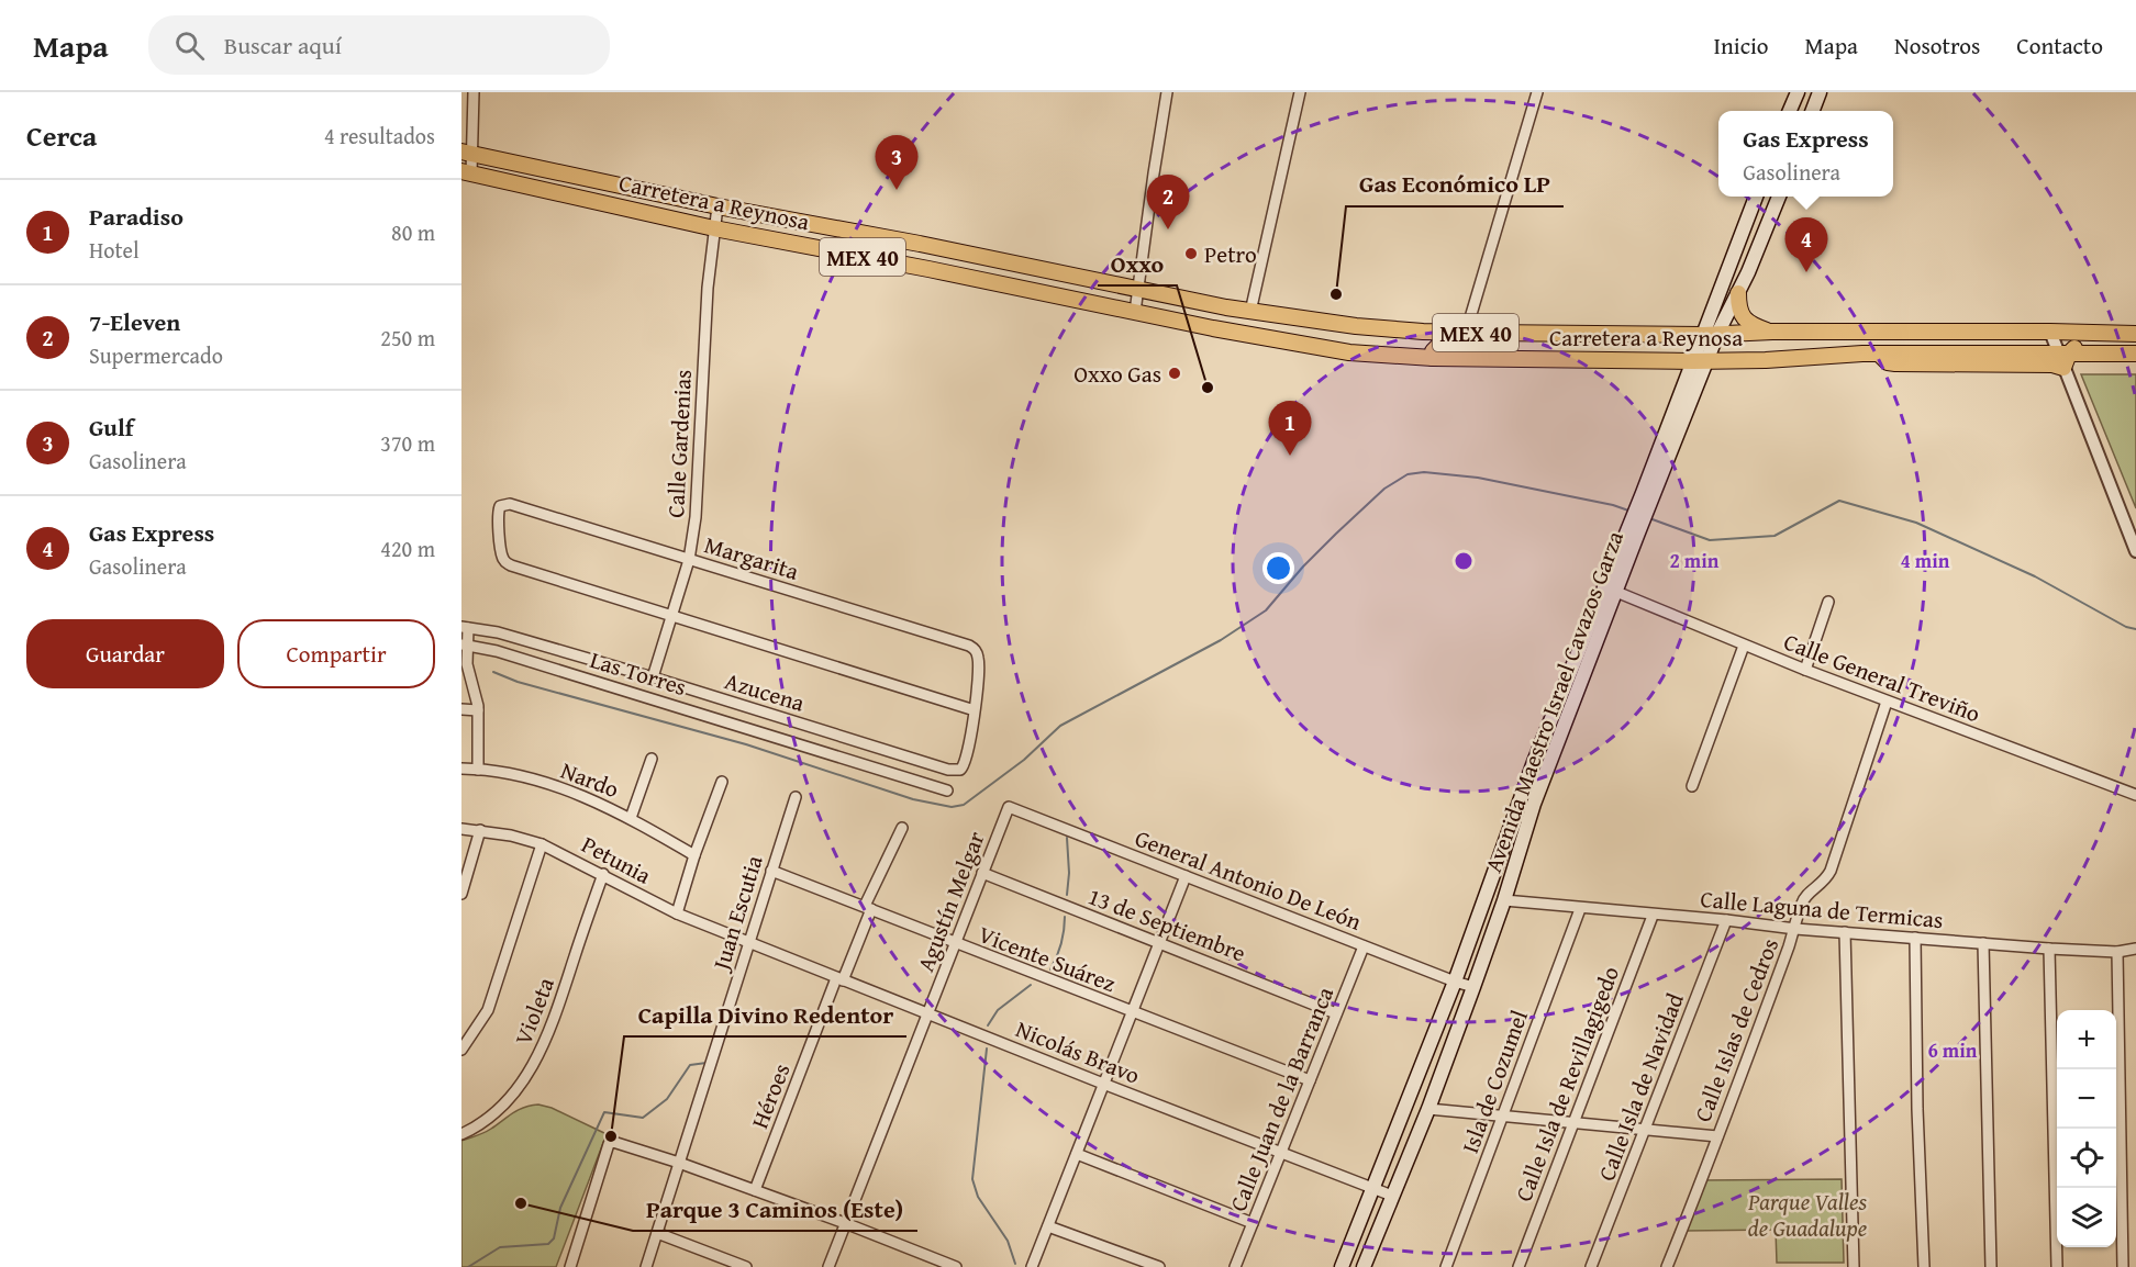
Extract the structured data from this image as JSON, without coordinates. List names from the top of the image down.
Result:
{
  "streets": {
    "main road": ["Carretera a Reynosa", "MEX 40", "Avenida Maestro Israel Cavazos Garza"],
    "street": [
      "Calle Gardenias",
      "Margarita",
      "Las Torres",
      "Calle General Treviño",
      "Azucena",
      "Nardo",
      "Petunia",
      "General Antonio De León",
      "Agustín Melgar",
      "Calle Laguna de Termicas",
      "Juan Escutia",
      "13 de Septiembre",
      "Vicente Suárez",
      "Violeta",
      "Calle Islas de Cedros",
      "Nicolás Bravo",
      "Isla de Cozumel",
      "Calle Isla de Revillagigedo",
      "Calle Isla de Navidad",
      "Héroes",
      "Calle Juan de la Barranca"
    ]
  },
  "crossings": [
    ["Carretera a Reynosa", "Calle Gardenias"],
    ["Carretera a Reynosa", "Avenida Maestro Israel Cavazos Garza"],
    ["Calle Gardenias", "Margarita"],
    ["Calle Gardenias", "Azucena"],
    ["Margarita", "Azucena"],
    ["Calle General Treviño", "Avenida Maestro Israel Cavazos Garza"],
    ["Calle General Treviño", "Calle Islas de Cedros"],
    ["Avenida Maestro Israel Cavazos Garza", "General Antonio De León"],
    ["Avenida Maestro Israel Cavazos Garza", "Calle Laguna de Termicas"],
    ["Avenida Maestro Israel Cavazos Garza", "Nicolás Bravo"],
    ["Petunia", "Juan Escutia"],
    ["Petunia", "Violeta"],
    ["Petunia", "Nicolás Bravo"],
    ["General Antonio De León", "Agustín Melgar"],
    ["General Antonio De León", "Calle Juan de la Barranca"],
    ["Agustín Melgar", "13 de Septiembre"],
    ["Agustín Melgar", "Vicente Suárez"],
    ["Agustín Melgar", "Nicolás Bravo"],
    ["Calle Laguna de Termicas", "Calle Islas de Cedros"],
    ["Calle Laguna de Termicas", "Isla de Cozumel"],
    ["Calle Laguna de Termicas", "Calle Isla de Revillagigedo"],
    ["Calle Laguna de Termicas", "Calle Isla de Navidad"],
    ["Juan Escutia", "Vicente Suárez"],
    ["Juan Escutia", "Nicolás Bravo"],
    ["13 de Septiembre", "Calle Juan de la Barranca"],
    ["Vicente Suárez", "Héroes"],
    ["Vicente Suárez", "Calle Juan de la Barranca"],
    ["Nicolás Bravo", "Héroes"],
    ["Nicolás Bravo", "Calle Juan de la Barranca"]
  ],
  "parks": ["Parque Valles de Guadalupe"],
  "places": [
    "Petro",
    "Gas Económico LP",
    "Oxxo Gas",
    "Oxxo",
    "Capilla Divino Redentor",
    "Parque 3 Caminos (Este)"
  ],
  "page": {
    "header": "Mapa",
    "search": "Buscar aquí",
    "nav": [
      "Inicio",
      "Mapa",
      "Nosotros",
      "Contacto"
    ],
    "heading": ["Cerca", "4 resultados"],
    "popup": ["Gas Express", "Gasolinera"],
    "pins": [
      "3",
      "2",
      "4",
      "1"
    ],
    "list": [
      {
        "mark": "1",
        "name": "Paradiso",
        "note": "Hotel",
        "value": "80 m"
      },
      {
        "mark": "2",
        "name": "7-Eleven",
        "note": "Supermercado",
        "value": "250 m"
      },
      {
        "mark": "3",
        "name": "Gulf",
        "note": "Gasolinera",
        "value": "370 m"
      },
      {
        "mark": "4",
        "name": "Gas Express",
        "note": "Gasolinera",
        "value": "420 m"
      }
    ],
    "buttons": ["Guardar", "Compartir"],
    "map_buttons": ["+", "−"]
  },
  "rings": ["2 min", "4 min", "6 min"]
}
